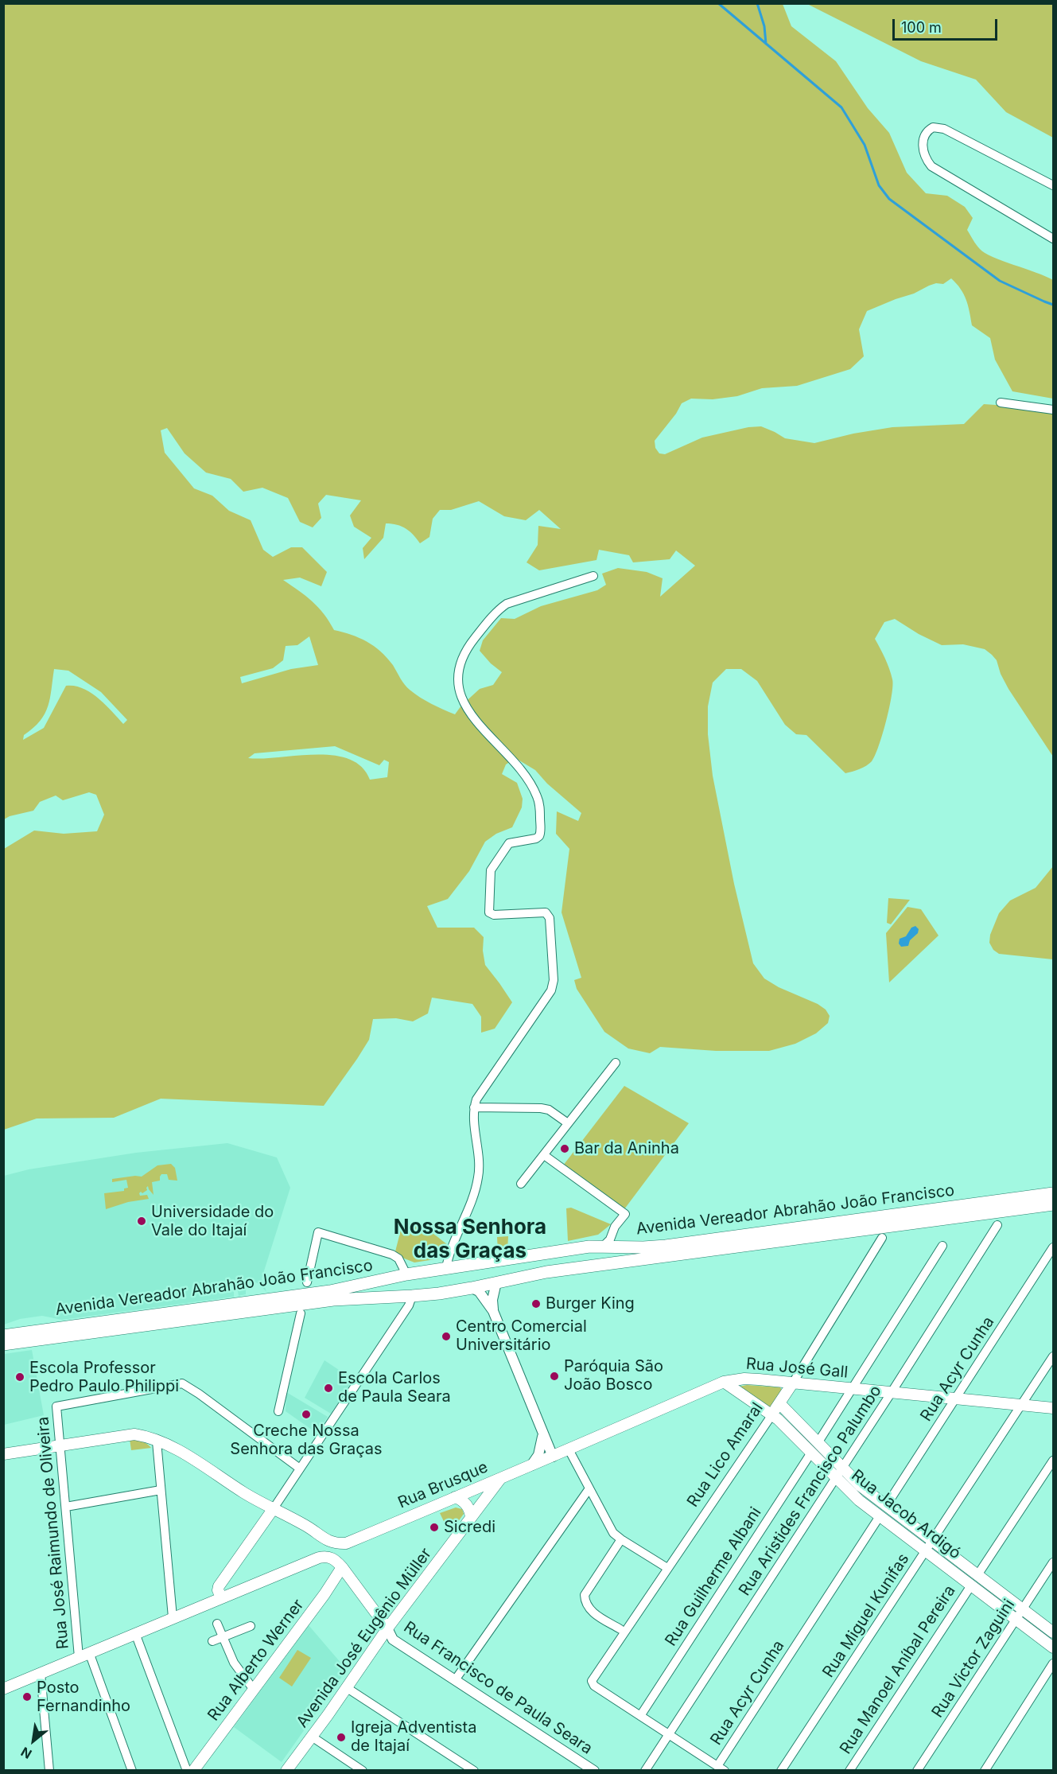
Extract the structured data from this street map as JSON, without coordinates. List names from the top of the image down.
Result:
{
  "streets": {
    "main road": [
      "Avenida Vereador Abrahão João Francisco",
      "Rua José Gall",
      "Rua Lico Amaral",
      "Rua Brusque",
      "Rua Jacob Ardigó",
      "Avenida José Eugênio Müller",
      "Rua Alberto Werner"
    ],
    "street": [
      "Rua Acyr Cunha",
      "Rua Aristides Francisco Palumbo",
      "Rua José Raimundo de Oliveira",
      "Rua Guilherme Albani",
      "Rua Miguel Kunifas",
      "Rua Victor Zaguini",
      "Rua Manoel Aníbal Pereira",
      "Rua Francisco de Paula Seara"
    ]
  },
  "crossings": [
    ["Rua José Gall", "Rua Acyr Cunha"],
    ["Rua José Gall", "Rua Lico Amaral"],
    ["Rua José Gall", "Rua Brusque"],
    ["Rua José Gall", "Rua Aristides Francisco Palumbo"],
    ["Rua José Gall", "Rua Jacob Ardigó"],
    ["Rua José Gall", "Rua Miguel Kunifas"],
    ["Rua Acyr Cunha", "Rua Jacob Ardigó"],
    ["Rua Lico Amaral", "Rua Jacob Ardigó"],
    ["Rua Lico Amaral", "Rua Guilherme Albani"],
    ["Rua Brusque", "Avenida José Eugênio Müller"],
    ["Rua Aristides Francisco Palumbo", "Rua Jacob Ardigó"],
    ["Rua Jacob Ardigó", "Rua Guilherme Albani"],
    ["Rua Jacob Ardigó", "Rua Miguel Kunifas"],
    ["Rua Jacob Ardigó", "Rua Victor Zaguini"],
    ["Rua Jacob Ardigó", "Rua Manoel Aníbal Pereira"],
    ["Avenida José Eugênio Müller", "Rua Francisco de Paula Seara"]
  ],
  "districts": ["Nossa Senhora das Graças"],
  "places": [
    "Bar da Aninha",
    "Universidade do Vale do Itajaí",
    "Burger King",
    "Centro Comercial Universitário",
    "Paróquia São João Bosco",
    "Escola Professor Pedro Paulo Philippi",
    "Escola Carlos de Paula Seara",
    "Creche Nossa Senhora das Graças",
    "Sicredi",
    "Posto Fernandinho",
    "Igreja Adventista de Itajaí"
  ],
  "scale_bar": "100 m",
  "north": "bottom left"
}
